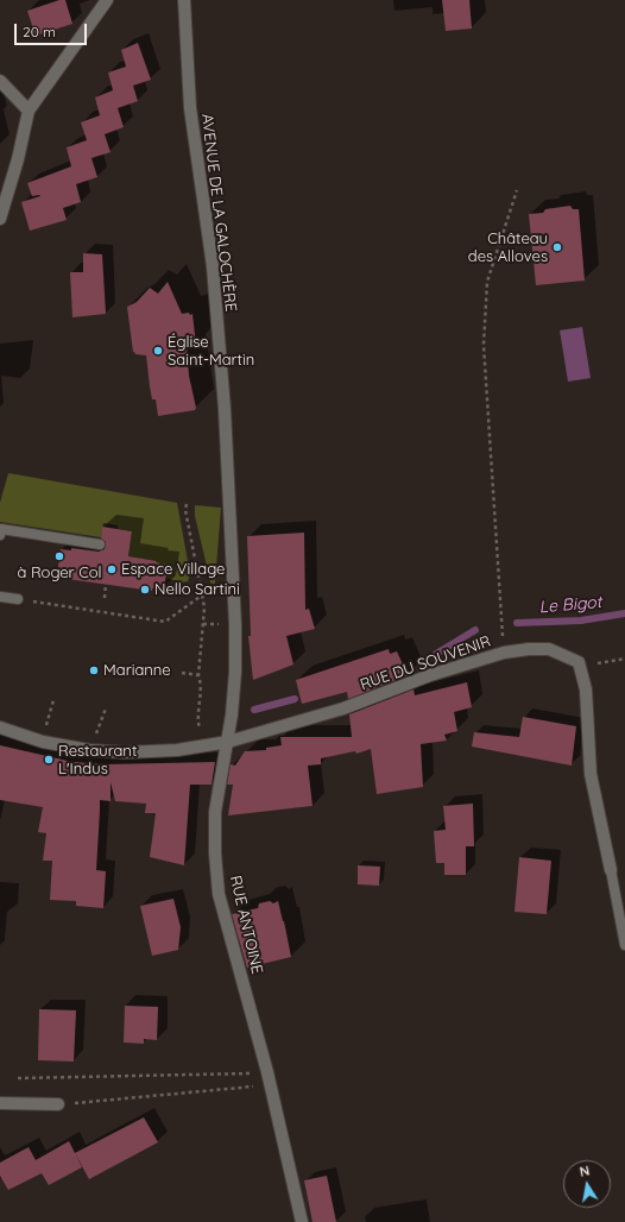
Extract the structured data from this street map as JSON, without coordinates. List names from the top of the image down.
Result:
{
  "streets": {
    "street": ["AVENUE DE LA GALOCHÈRE", "RUE DU SOUVENIR", "RUE ANTOINE"]
  },
  "crossings": [
    ["AVENUE DE LA GALOCHÈRE", "RUE DU SOUVENIR"],
    ["AVENUE DE LA GALOCHÈRE", "RUE ANTOINE"],
    ["RUE DU SOUVENIR", "RUE ANTOINE"]
  ],
  "water": ["Le Bigot"],
  "places": [
    "Château des Alloves",
    "Église Saint-Martin",
    "à Roger Col",
    "Espace Village",
    "Nello Sartini",
    "Marianne",
    "Restaurant L'Indus"
  ],
  "scale_bar": "20 m",
  "north": "top"
}
